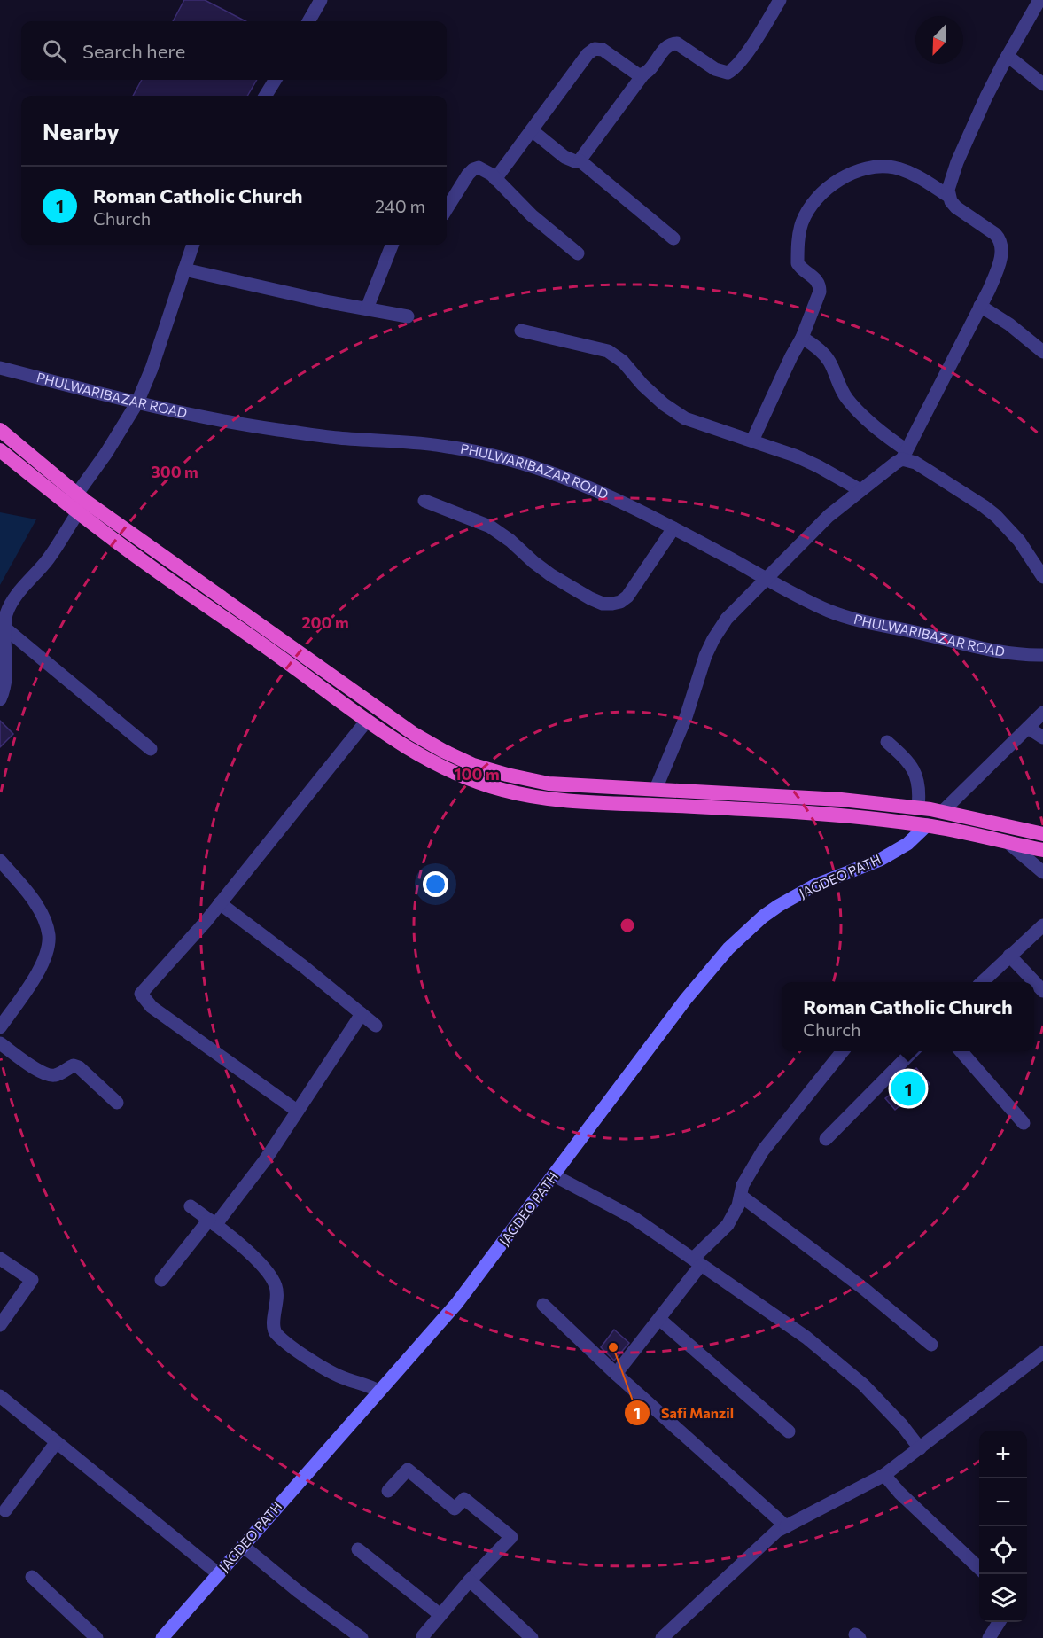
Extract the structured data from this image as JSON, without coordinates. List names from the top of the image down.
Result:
{
  "streets": {
    "main road": ["JAGDEO PATH"],
    "street": ["PHULWARIBAZAR ROAD"]
  },
  "places": ["Safi Manzil"],
  "north": "bottom left",
  "page": {
    "search": "Search here",
    "heading": "Nearby",
    "list": [
      {
        "mark": "1",
        "name": "Roman Catholic Church",
        "note": "Church",
        "value": "240 m"
      }
    ],
    "popup": ["Roman Catholic Church", "Church"],
    "pins": "1",
    "map_buttons": ["+", "−"]
  },
  "rings": ["300 m", "200 m", "100 m"]
}
